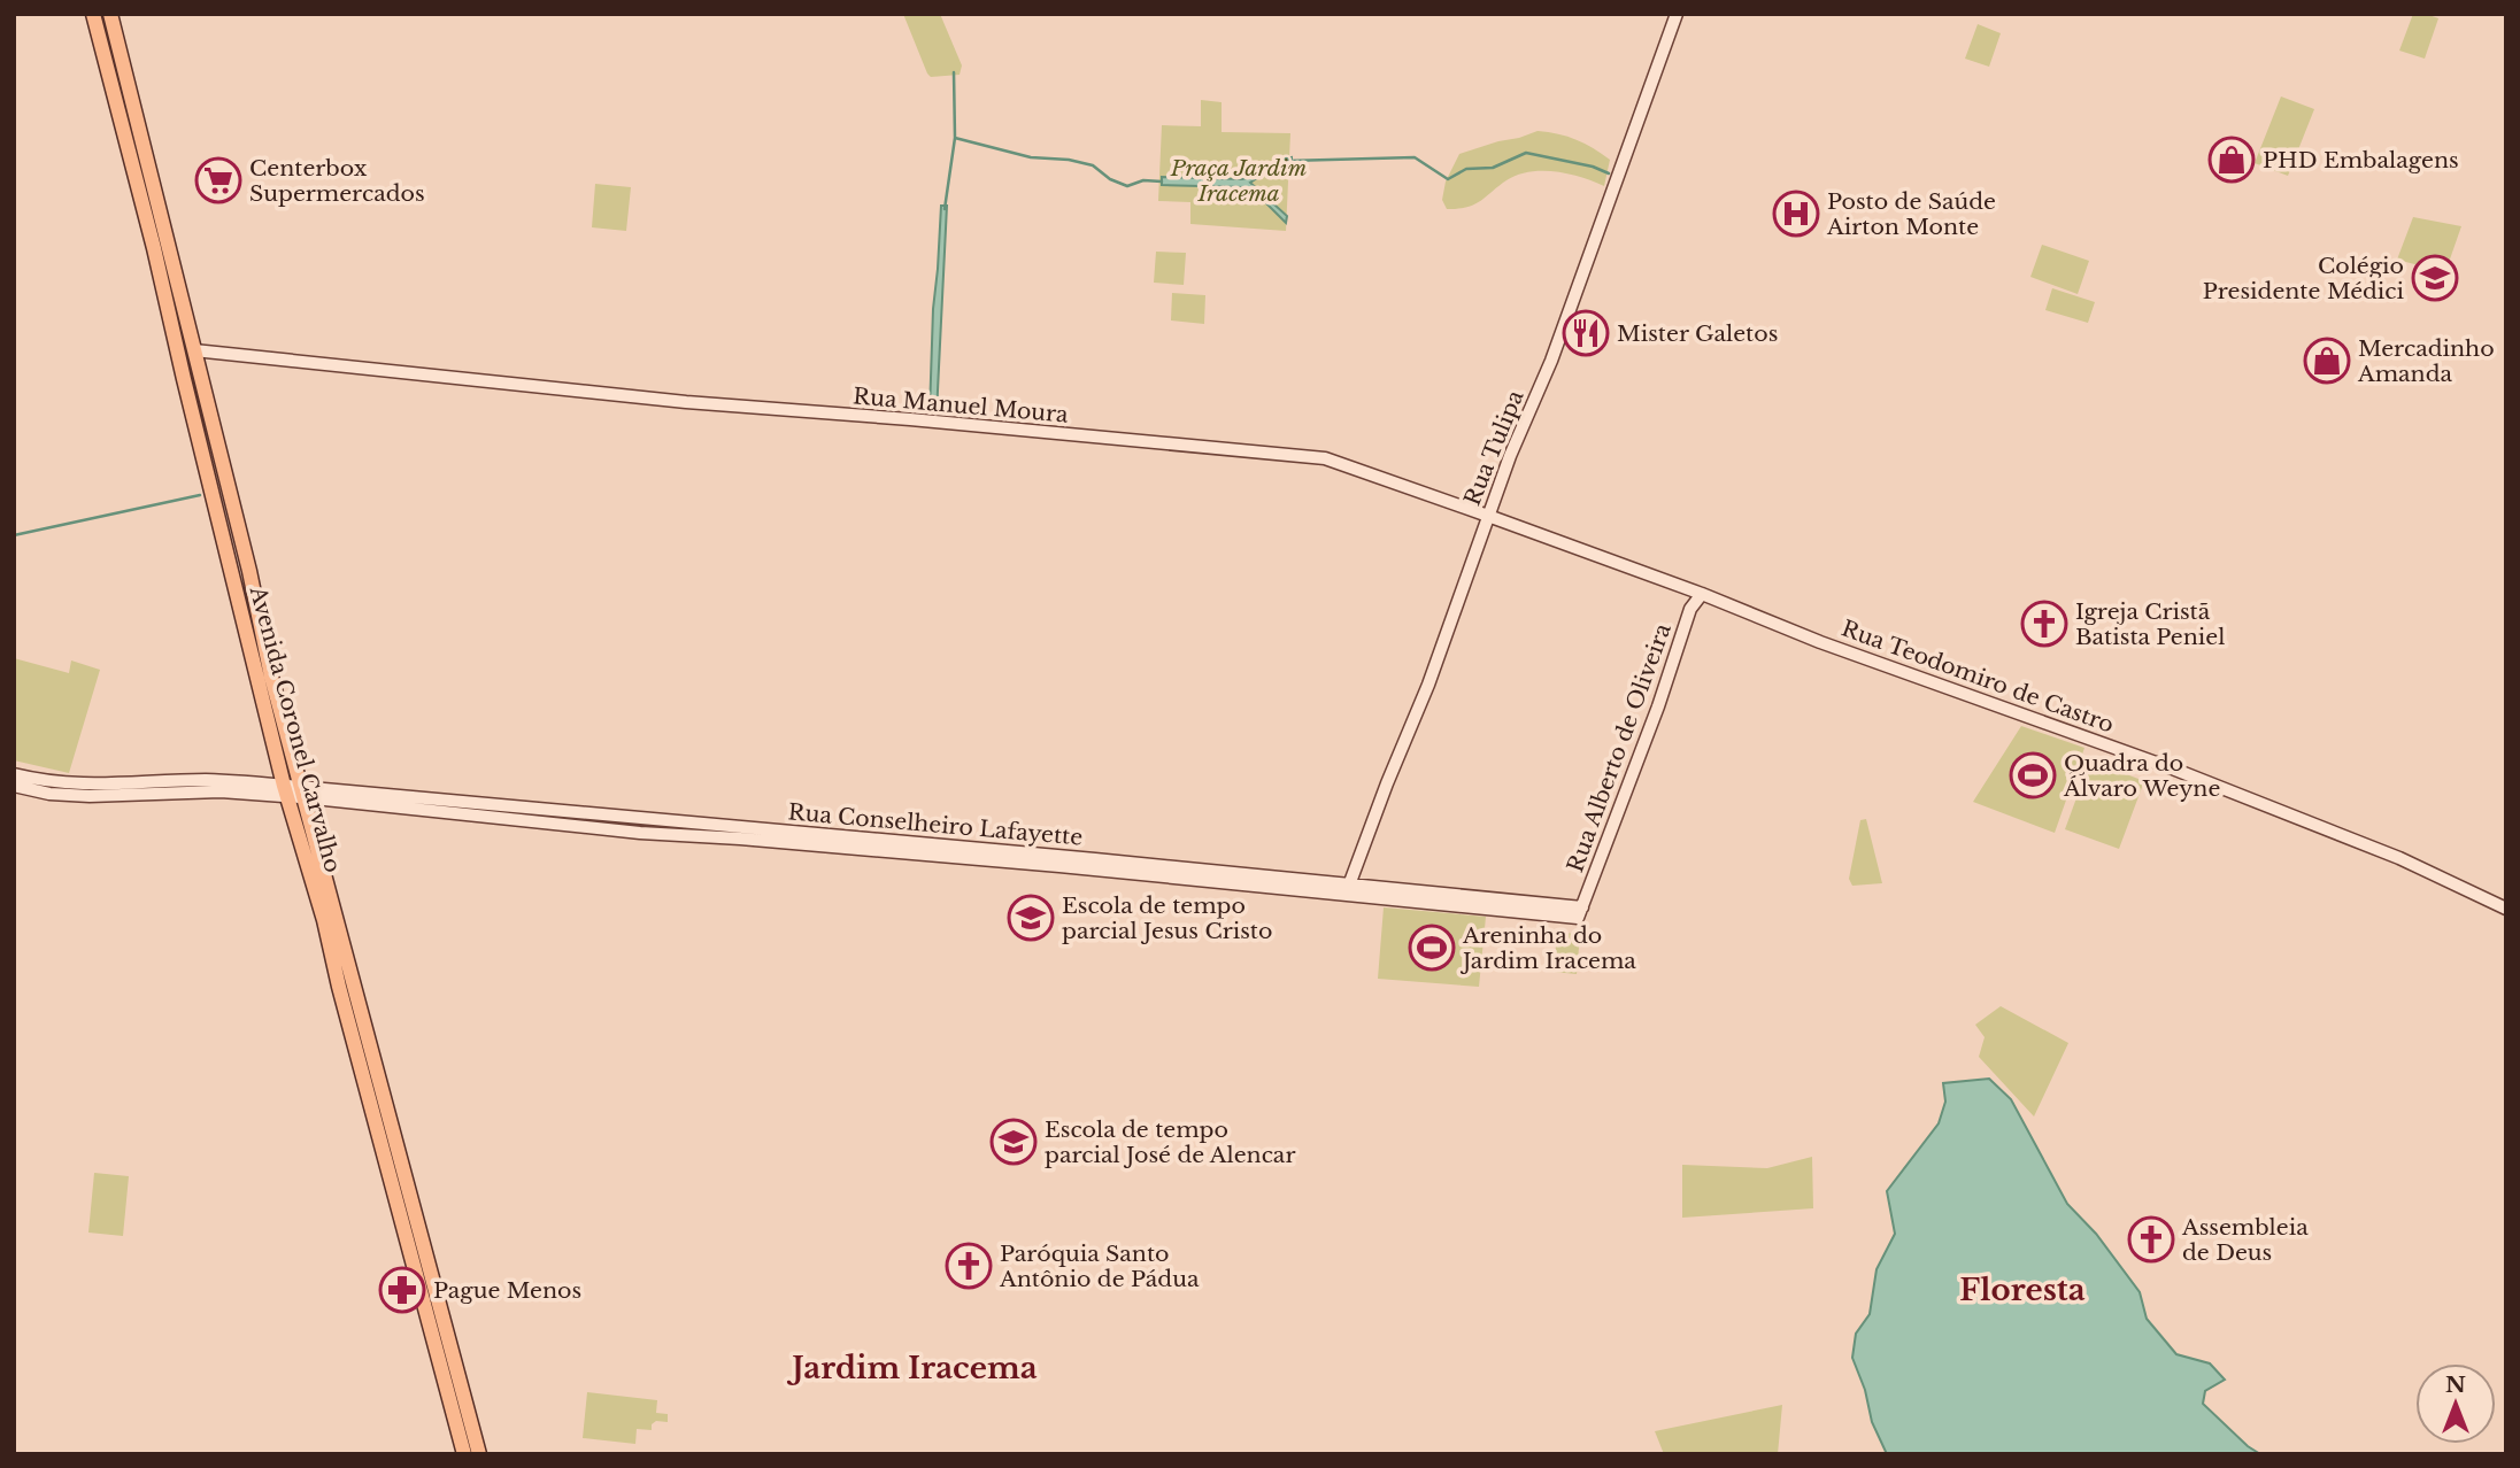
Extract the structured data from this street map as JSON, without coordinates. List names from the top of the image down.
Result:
{
  "streets": {
    "main road": ["Avenida Coronel Carvalho"],
    "street": [
      "Rua Manuel Moura",
      "Rua Tulipa",
      "Rua Teodomiro de Castro",
      "Rua Alberto de Oliveira",
      "Rua Conselheiro Lafayette"
    ]
  },
  "crossings": [
    ["Rua Manuel Moura", "Rua Tulipa"],
    ["Rua Manuel Moura", "Rua Teodomiro de Castro"],
    ["Rua Manuel Moura", "Avenida Coronel Carvalho"],
    ["Rua Manuel Moura", "Rua Alberto de Oliveira"],
    ["Rua Tulipa", "Rua Conselheiro Lafayette"],
    ["Rua Teodomiro de Castro", "Rua Alberto de Oliveira"],
    ["Avenida Coronel Carvalho", "Rua Conselheiro Lafayette"],
    ["Rua Alberto de Oliveira", "Rua Conselheiro Lafayette"]
  ],
  "districts": ["Floresta", "Jardim Iracema"],
  "parks": ["Praça Jardim Iracema"],
  "places": {
    "shop": ["PHD Embalagens", "Mercadinho Amanda"],
    "supermarket": ["Centerbox Supermercados"],
    "hospital": ["Posto de Saúde Airton Monte"],
    "school or university": ["Colégio Presidente Médici", "Escola de tempo parcial Jesus Cristo", "Escola de tempo parcial José de Alencar"],
    "restaurant": ["Mister Galetos"],
    "church": ["Igreja Cristã Batista Peniel", "Assembleia de Deus", "Paróquia Santo Antônio de Pádua"],
    "sports": ["Quadra do Álvaro Weyne", "Areninha do Jardim Iracema"],
    "pharmacy": ["Pague Menos"]
  },
  "north": "top"
}
